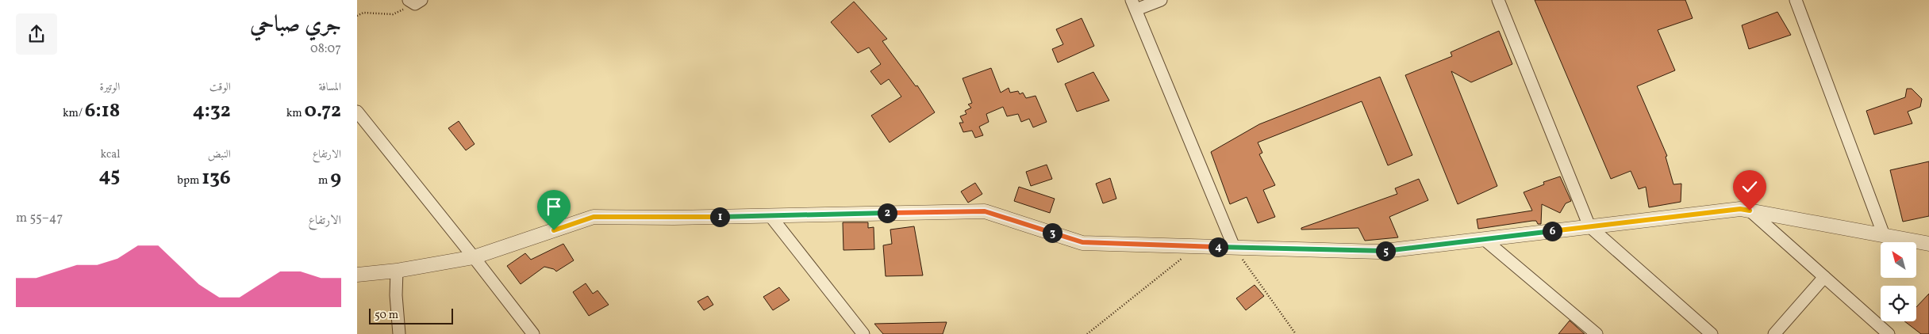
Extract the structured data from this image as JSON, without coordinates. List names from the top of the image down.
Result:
{
  "scale_bar": "50 m",
  "north": "top left",
  "page": {
    "heading": ["جري صباحي", "08:07"],
    "stats": [
      ["المسافة", "0.72 km"],
      ["الوقت", "4:32"],
      ["الوتيرة", "6:18 /km"],
      ["الارتفاع", "9 m"],
      ["النبض", "136 bpm"],
      ["kcal", "45"]
    ],
    "chart": ["الارتفاع", "47–55 m"],
    "pins": [
      "2",
      "1",
      "6",
      "3",
      "4",
      "5"
    ],
    "scale": "50 m"
  }
}
